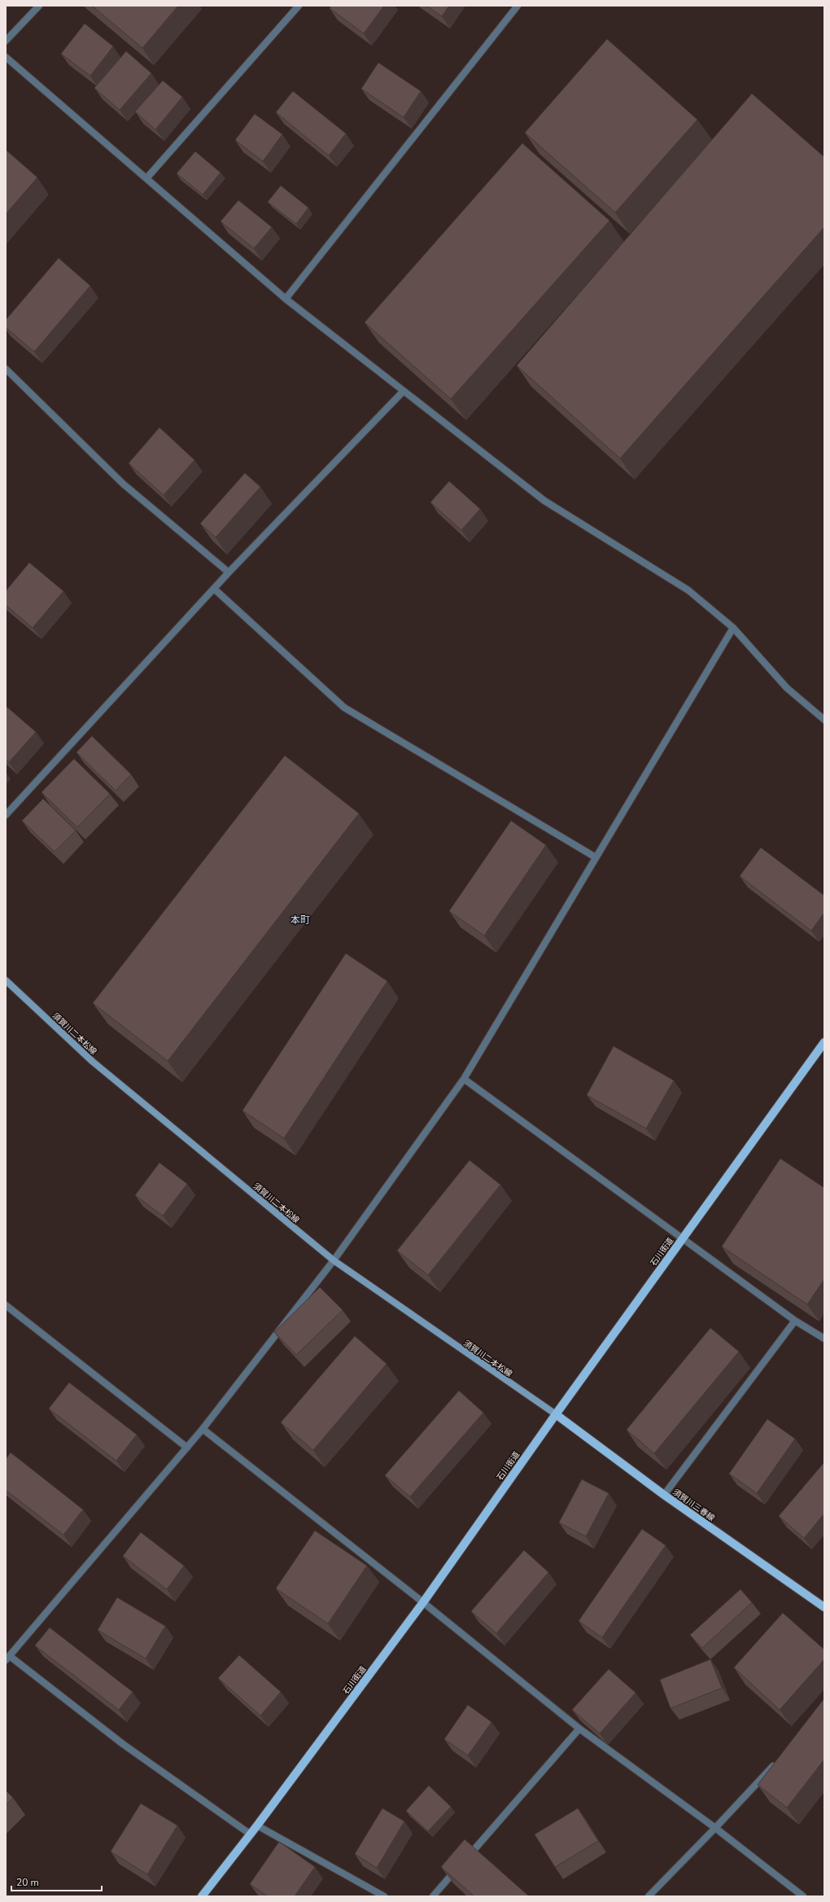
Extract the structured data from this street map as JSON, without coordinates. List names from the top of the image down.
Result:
{
  "streets": {
    "main road": ["須賀川二本松線", "石川街道", "須賀川三春線"]
  },
  "crossings": [
    ["須賀川二本松線", "石川街道"],
    ["須賀川二本松線", "須賀川三春線"],
    ["石川街道", "須賀川三春線"]
  ],
  "districts": ["本町"],
  "scale_bar": "20 m"
}
